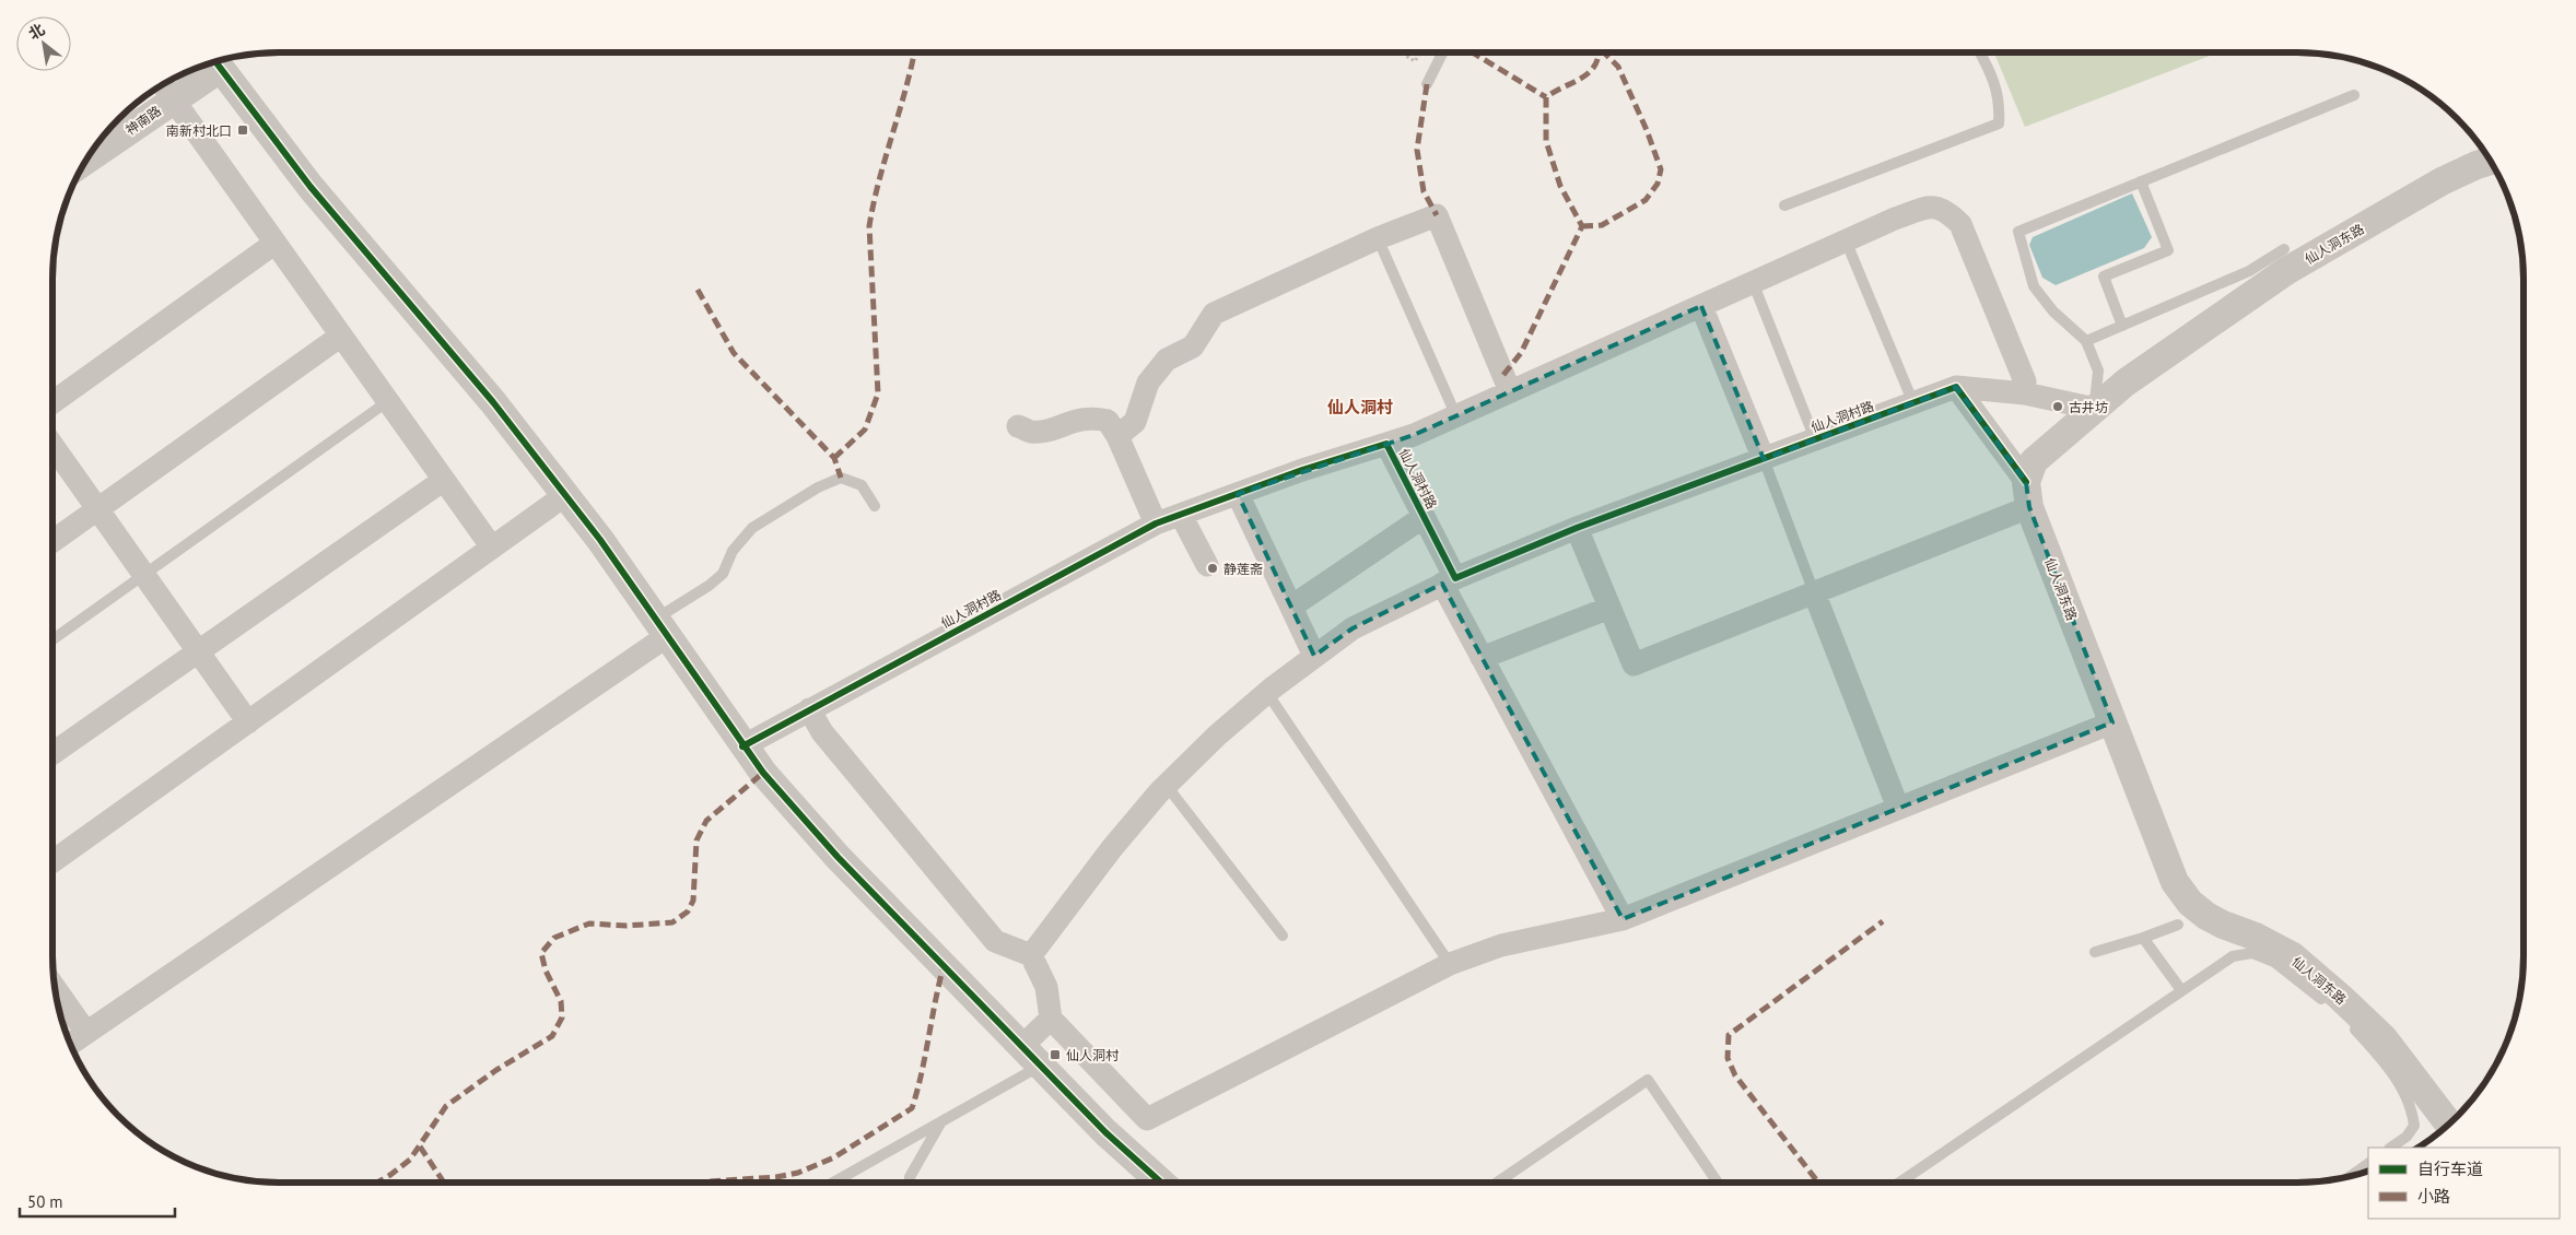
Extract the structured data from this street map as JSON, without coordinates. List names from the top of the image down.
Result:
{
  "streets": {
    "street": ["神南路", "仙人洞东路", "仙人洞村路"]
  },
  "districts": ["仙人洞村"],
  "places": {
    "transit": ["南新村北口", "仙人洞村"],
    "other": ["古井坊", "静莲斋"]
  },
  "legend": ["自行车道", "小路"],
  "scale_bar": "50 m",
  "north": "top left"
}
